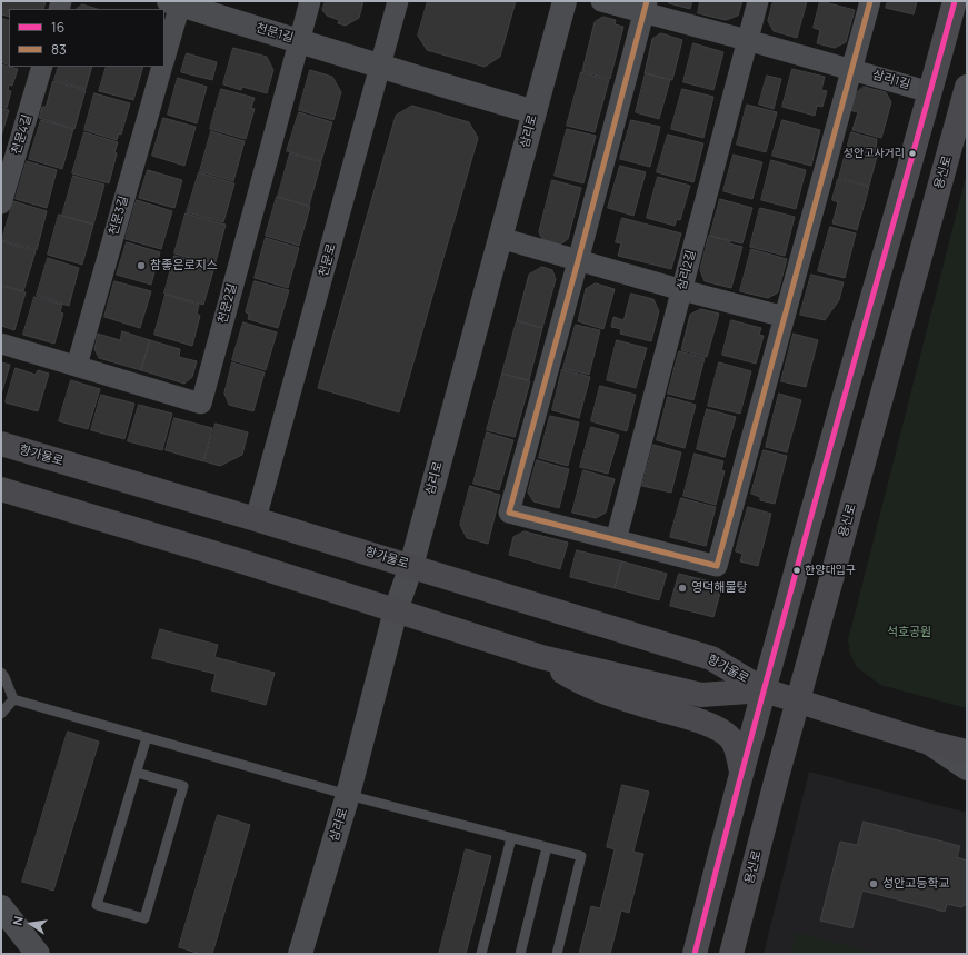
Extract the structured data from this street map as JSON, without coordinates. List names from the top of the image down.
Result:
{
  "streets": {
    "main road": ["용신로", "항가울로"],
    "street": [
      "천문1길",
      "삼리1길",
      "삼리로",
      "천문4길",
      "천문3길",
      "천문로",
      "삼리2길",
      "천문2길"
    ]
  },
  "crossings": [
    ["천문1길", "삼리로"],
    ["천문1길", "천문로"],
    ["천문1길", "천문2길"],
    ["삼리1길", "삼리2길"],
    ["삼리로", "항가울로"],
    ["용신로", "항가울로"],
    ["천문3길", "천문2길"],
    ["천문로", "항가울로"]
  ],
  "parks": ["석호공원"],
  "places": [
    "성안고사거리",
    "참좋은로지스",
    "한양대입구",
    "영덕해물탕",
    "성안고등학교"
  ],
  "lines": ["transit line 16", "transit line 83"],
  "legend": ["16", "83"],
  "north": "left"
}
